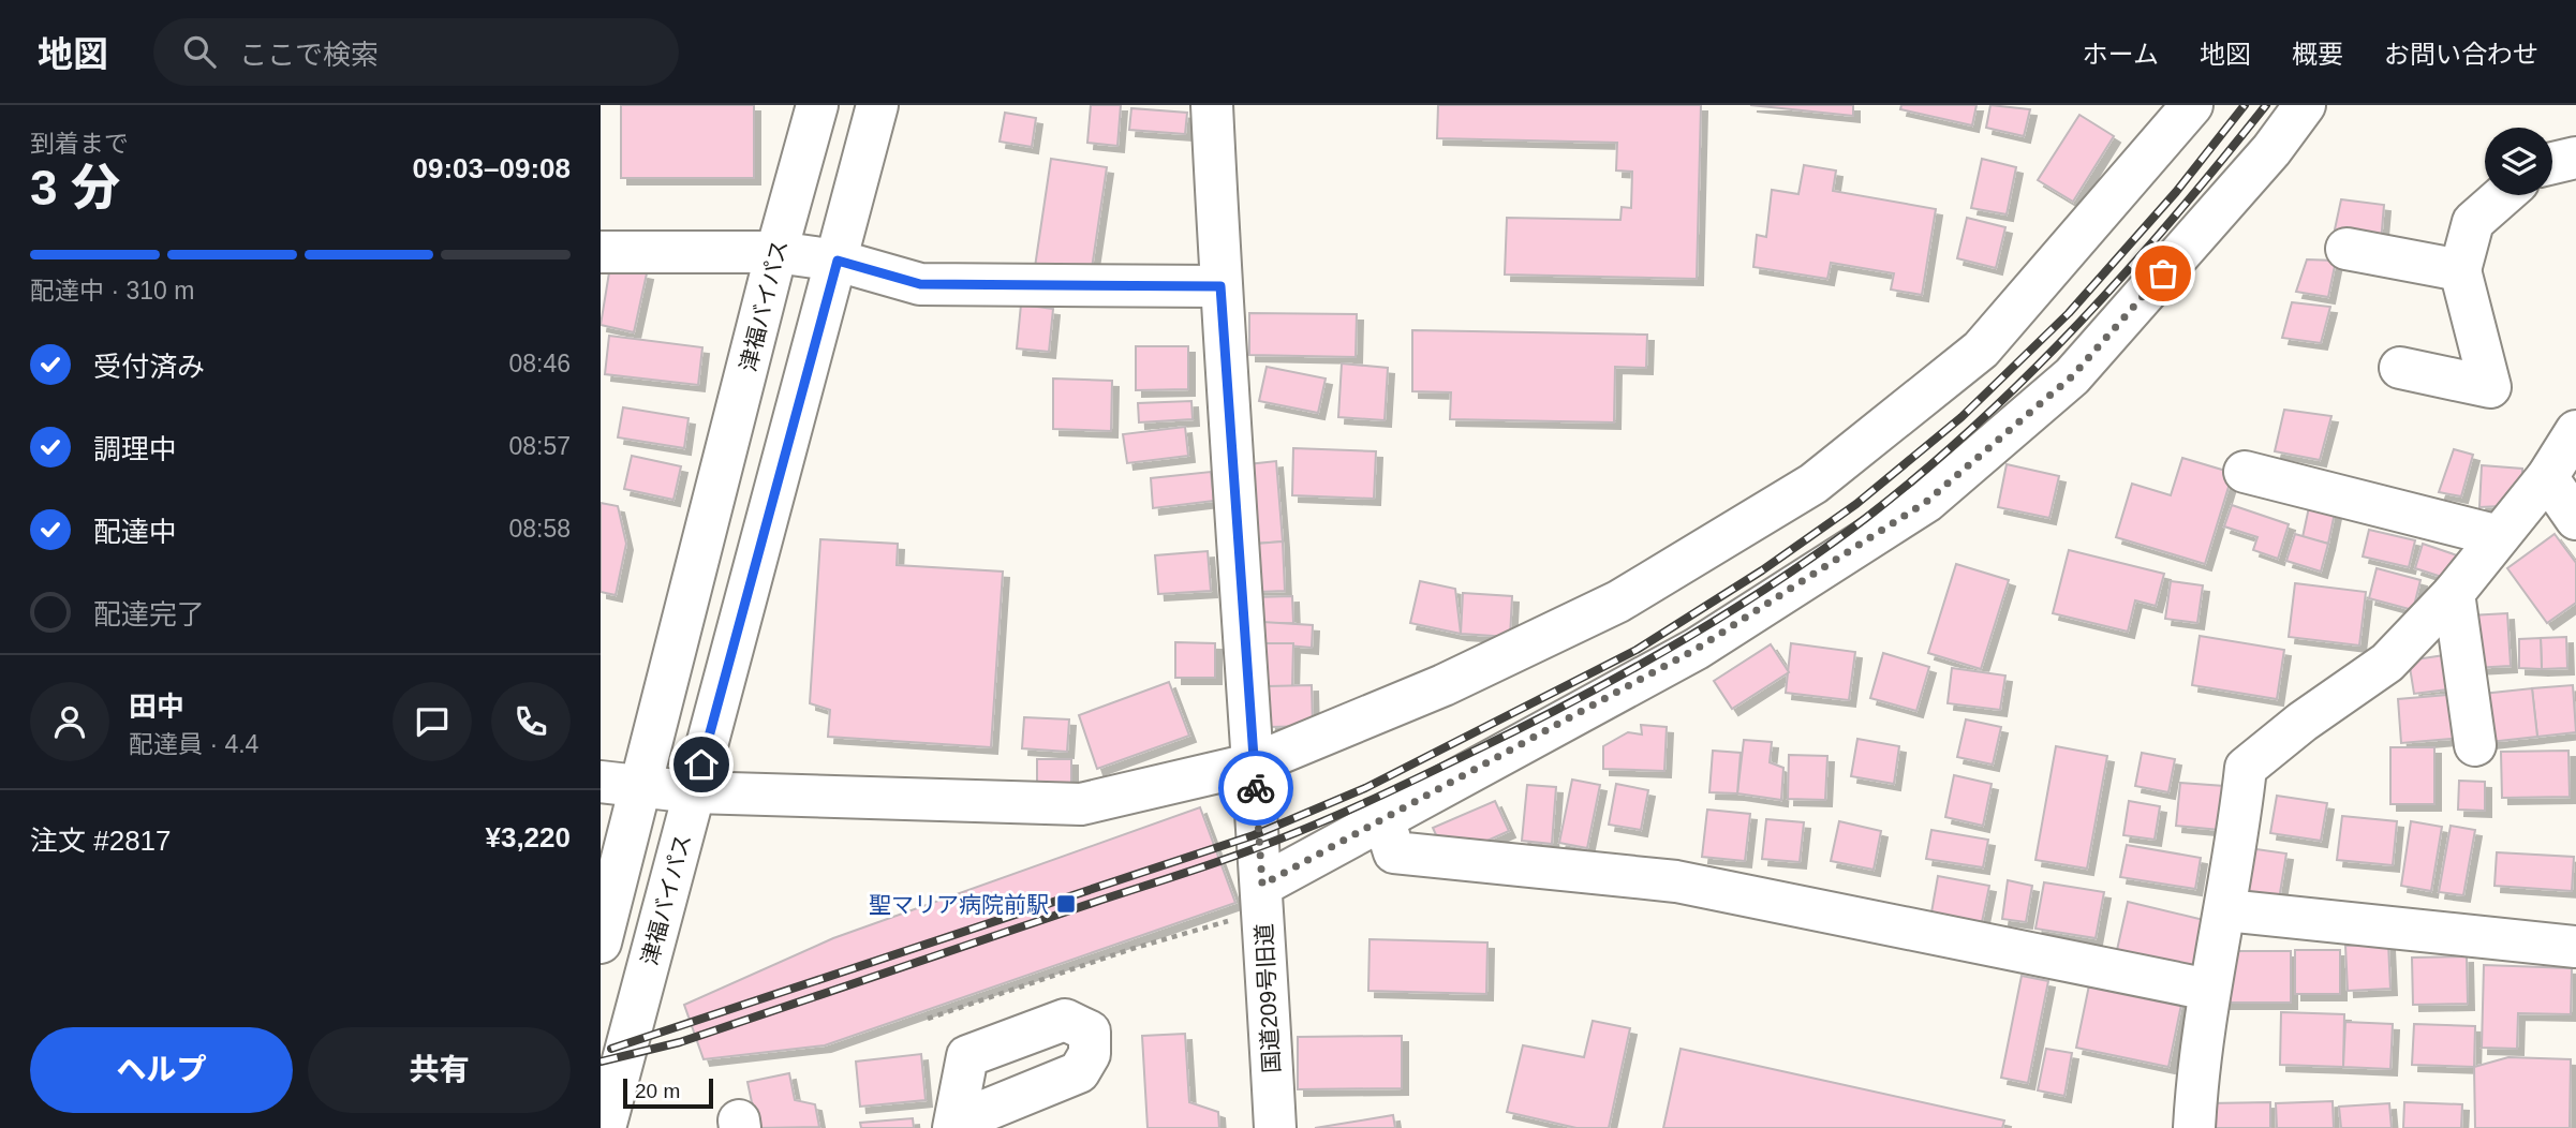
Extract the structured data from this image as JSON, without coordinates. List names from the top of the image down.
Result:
{
  "streets": {
    "main road": ["津福バイパス", "国道209号旧道"]
  },
  "places": {
    "transit": ["聖マリア病院前駅"]
  },
  "scale_bar": "20 m",
  "page": {
    "header": "地図",
    "search": "ここで検索",
    "nav": [
      "ホーム",
      "地図",
      "概要",
      "お問い合わせ"
    ],
    "heading": ["3 分", "到着まで", "09:03–09:08"],
    "panel": [
      "田中",
      "配達員 · 4.4",
      "注文 #2817",
      "¥3,220"
    ],
    "bar": "配達中 · 310 m",
    "list": [
      ["受付済み", "08:46"],
      ["調理中", "08:57"],
      ["配達中", "08:58"],
      "配達完了"
    ],
    "buttons": ["ヘルプ", "共有"],
    "scale": "20 m"
  }
}
